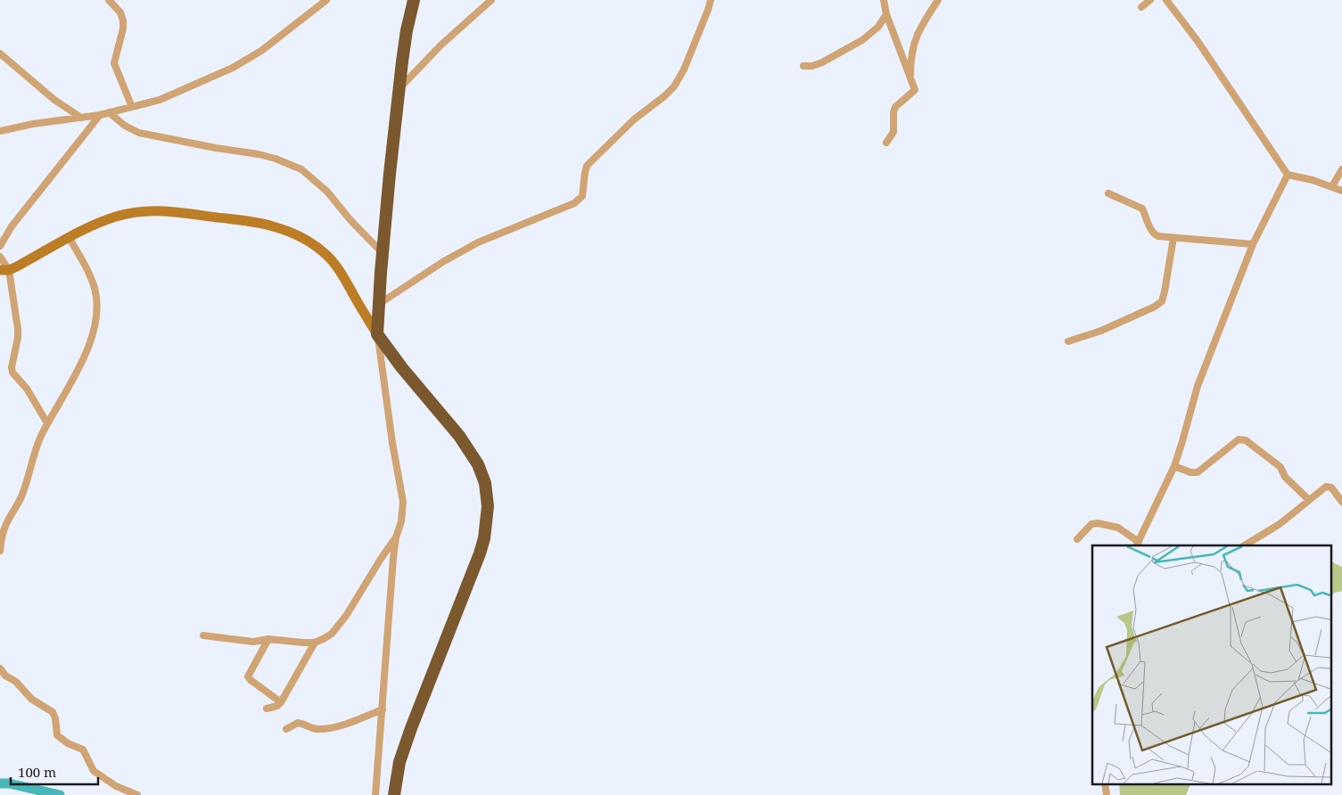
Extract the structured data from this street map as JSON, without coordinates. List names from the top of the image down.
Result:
{
  "scale_bar": "100 m"
}
